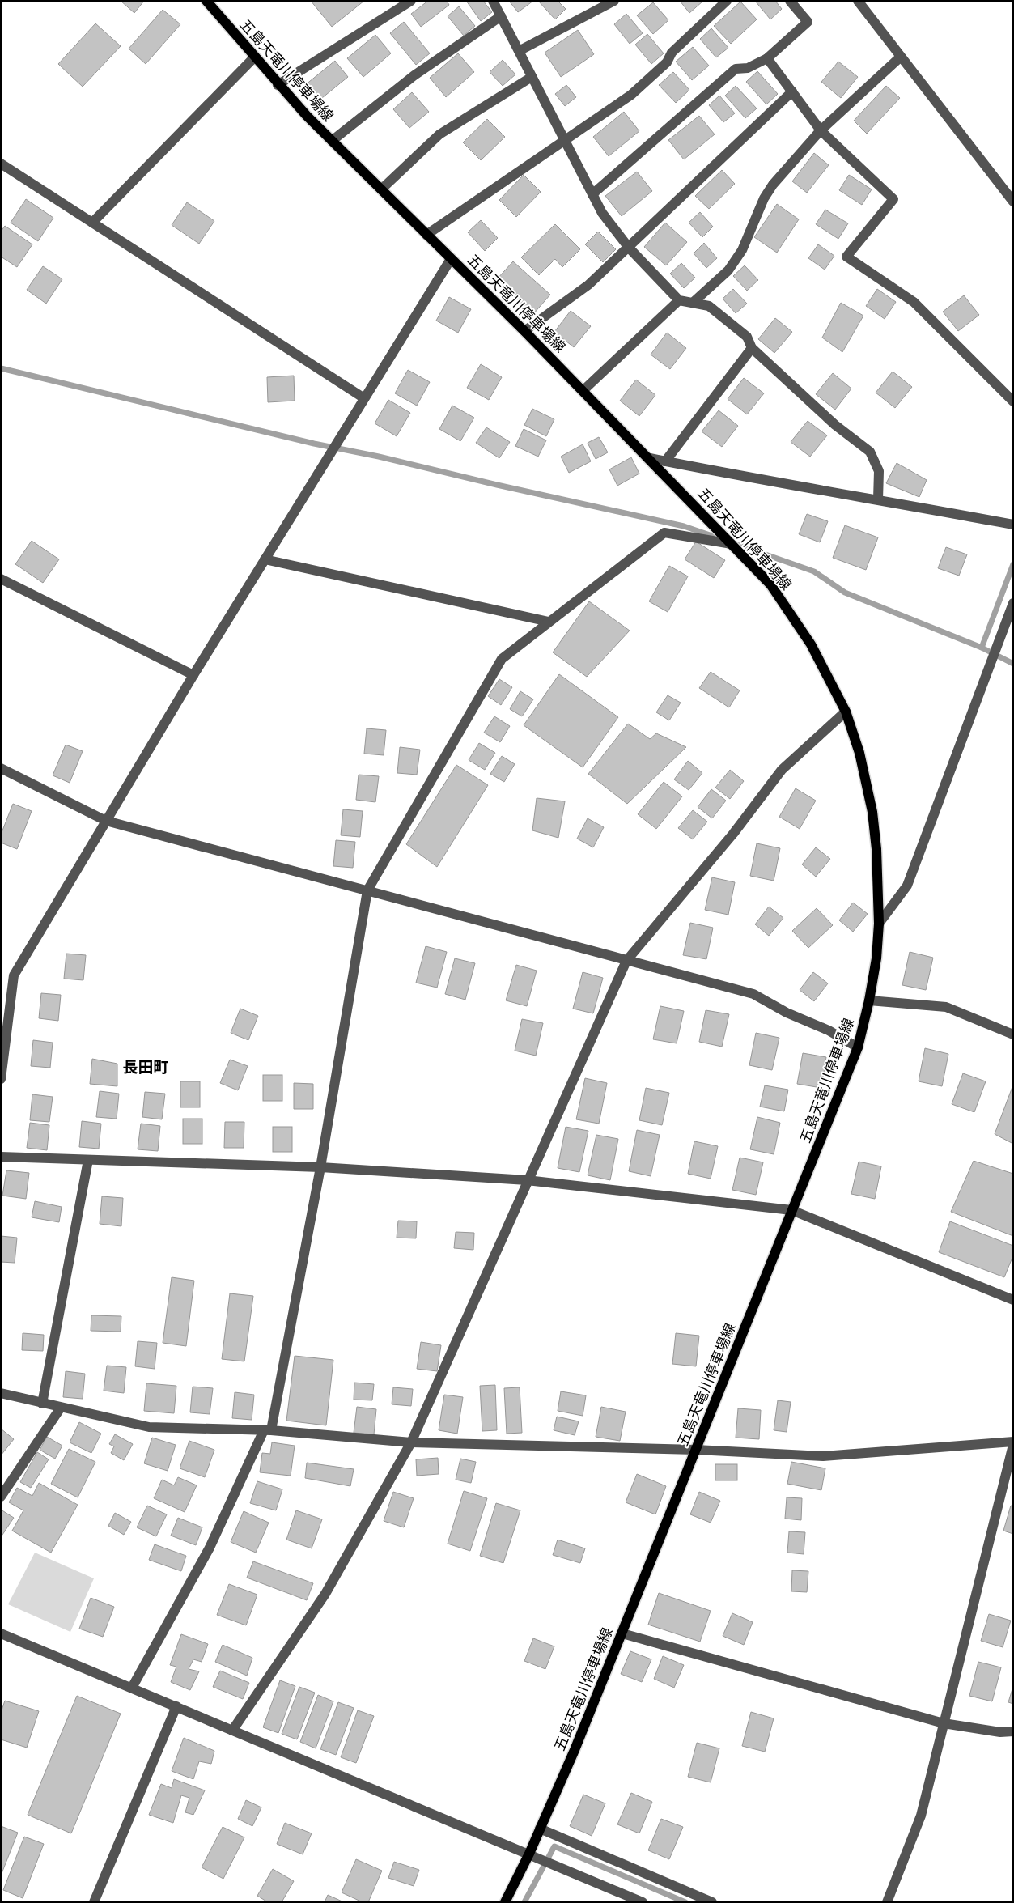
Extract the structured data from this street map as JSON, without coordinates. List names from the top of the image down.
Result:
{
  "streets": {
    "main road": ["五島天竜川停車場線"]
  },
  "districts": ["長田町"]
}
